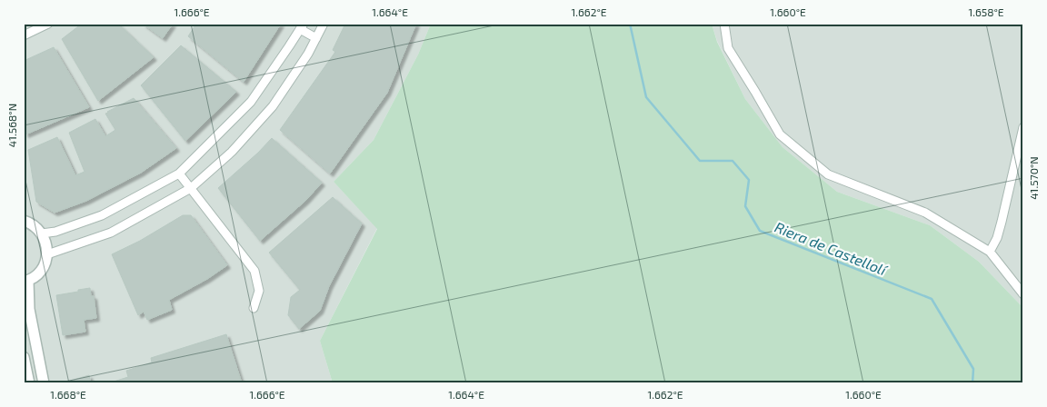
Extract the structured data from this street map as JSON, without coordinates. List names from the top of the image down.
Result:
{
  "water": ["Riera de Castellolí"],
  "coordinates": [
    "1.666°E",
    "1.664°E",
    "1.662°E",
    "1.660°E",
    "1.658°E",
    "41.568°N",
    "41.570°N",
    "1.668°E"
  ]
}
